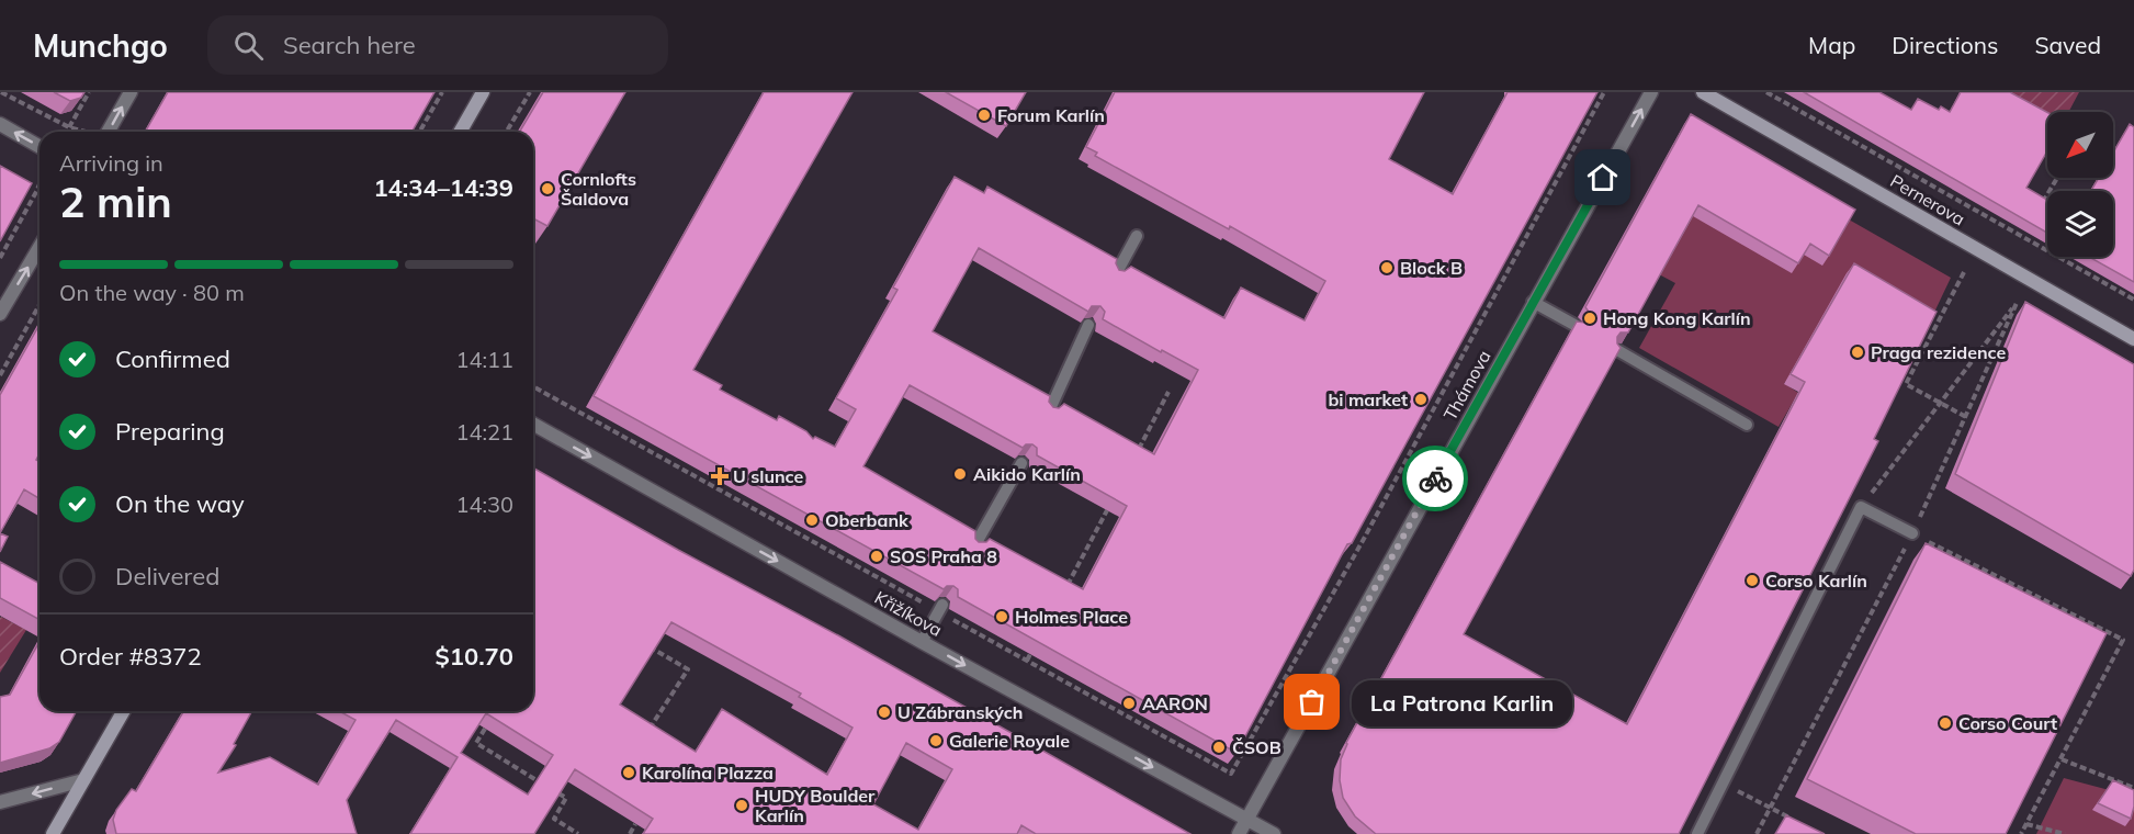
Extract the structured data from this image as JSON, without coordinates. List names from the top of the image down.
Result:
{
  "streets": {
    "street": ["Pernerova", "Thámova", "Křižíkova"]
  },
  "crossings": [
    ["Thámova", "Křižíkova"]
  ],
  "one_way": ["Křižíkova"],
  "places": {
    "other": [
      "Forum Karlín",
      "Cornlofts Šaldova",
      "Block B",
      "Hong Kong Karlín",
      "Praga rezidence",
      "bi market",
      "Aikido Karlín",
      "Oberbank",
      "SOS Praha 8",
      "Corso Karlín",
      "Holmes Place",
      "La Patrona Karlin",
      "AARON",
      "U Zábranských",
      "Corso Court",
      "Galerie Royale",
      "ČSOB",
      "Karolína Plazza",
      "HUDY Boulder Karlín"
    ],
    "health": ["U slunce"]
  },
  "north": "bottom left",
  "page": {
    "header": "Munchgo",
    "search": "Search here",
    "nav": ["Map", "Directions", "Saved"],
    "heading": ["2 min", "Arriving in", "14:34–14:39"],
    "panel": ["Order #8372", "$10.70"],
    "bar": "On the way · 80 m",
    "list": [
      ["Confirmed", "14:11"],
      ["Preparing", "14:21"],
      ["On the way", "14:30"],
      "Delivered"
    ],
    "bubble": "La Patrona Karlin"
  }
}
